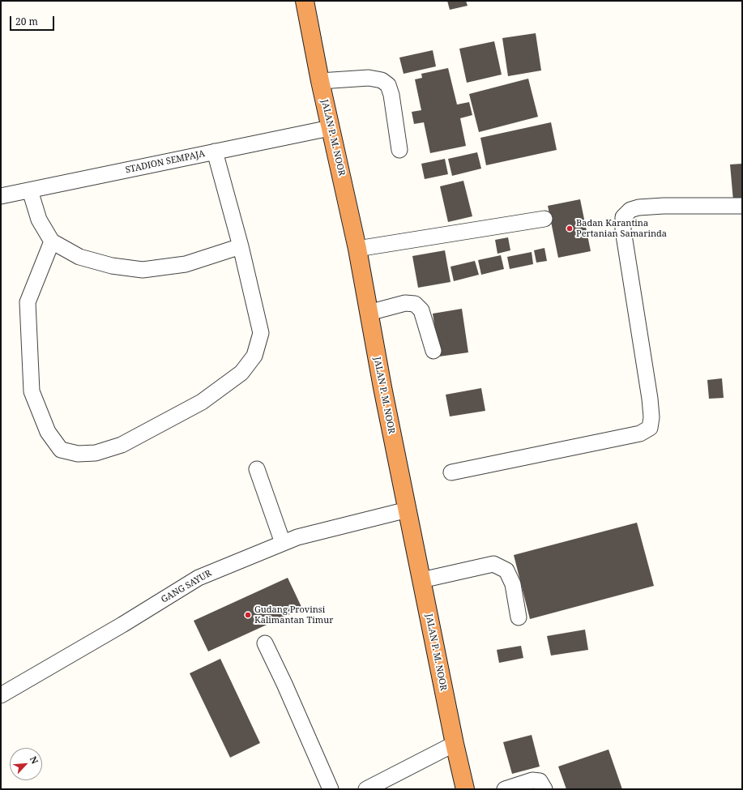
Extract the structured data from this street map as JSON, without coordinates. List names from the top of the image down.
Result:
{
  "streets": {
    "highway": ["JALAN P. M. NOOR"],
    "street": ["STADION SEMPAJA", "GANG SAYUR"]
  },
  "crossings": [
    ["JALAN P. M. NOOR", "STADION SEMPAJA"],
    ["JALAN P. M. NOOR", "GANG SAYUR"]
  ],
  "places": ["Badan Karantina Pertanian Samarinda", "Gudang Provinsi Kalimantan Timur"],
  "scale_bar": "20 m",
  "north": "top right"
}
